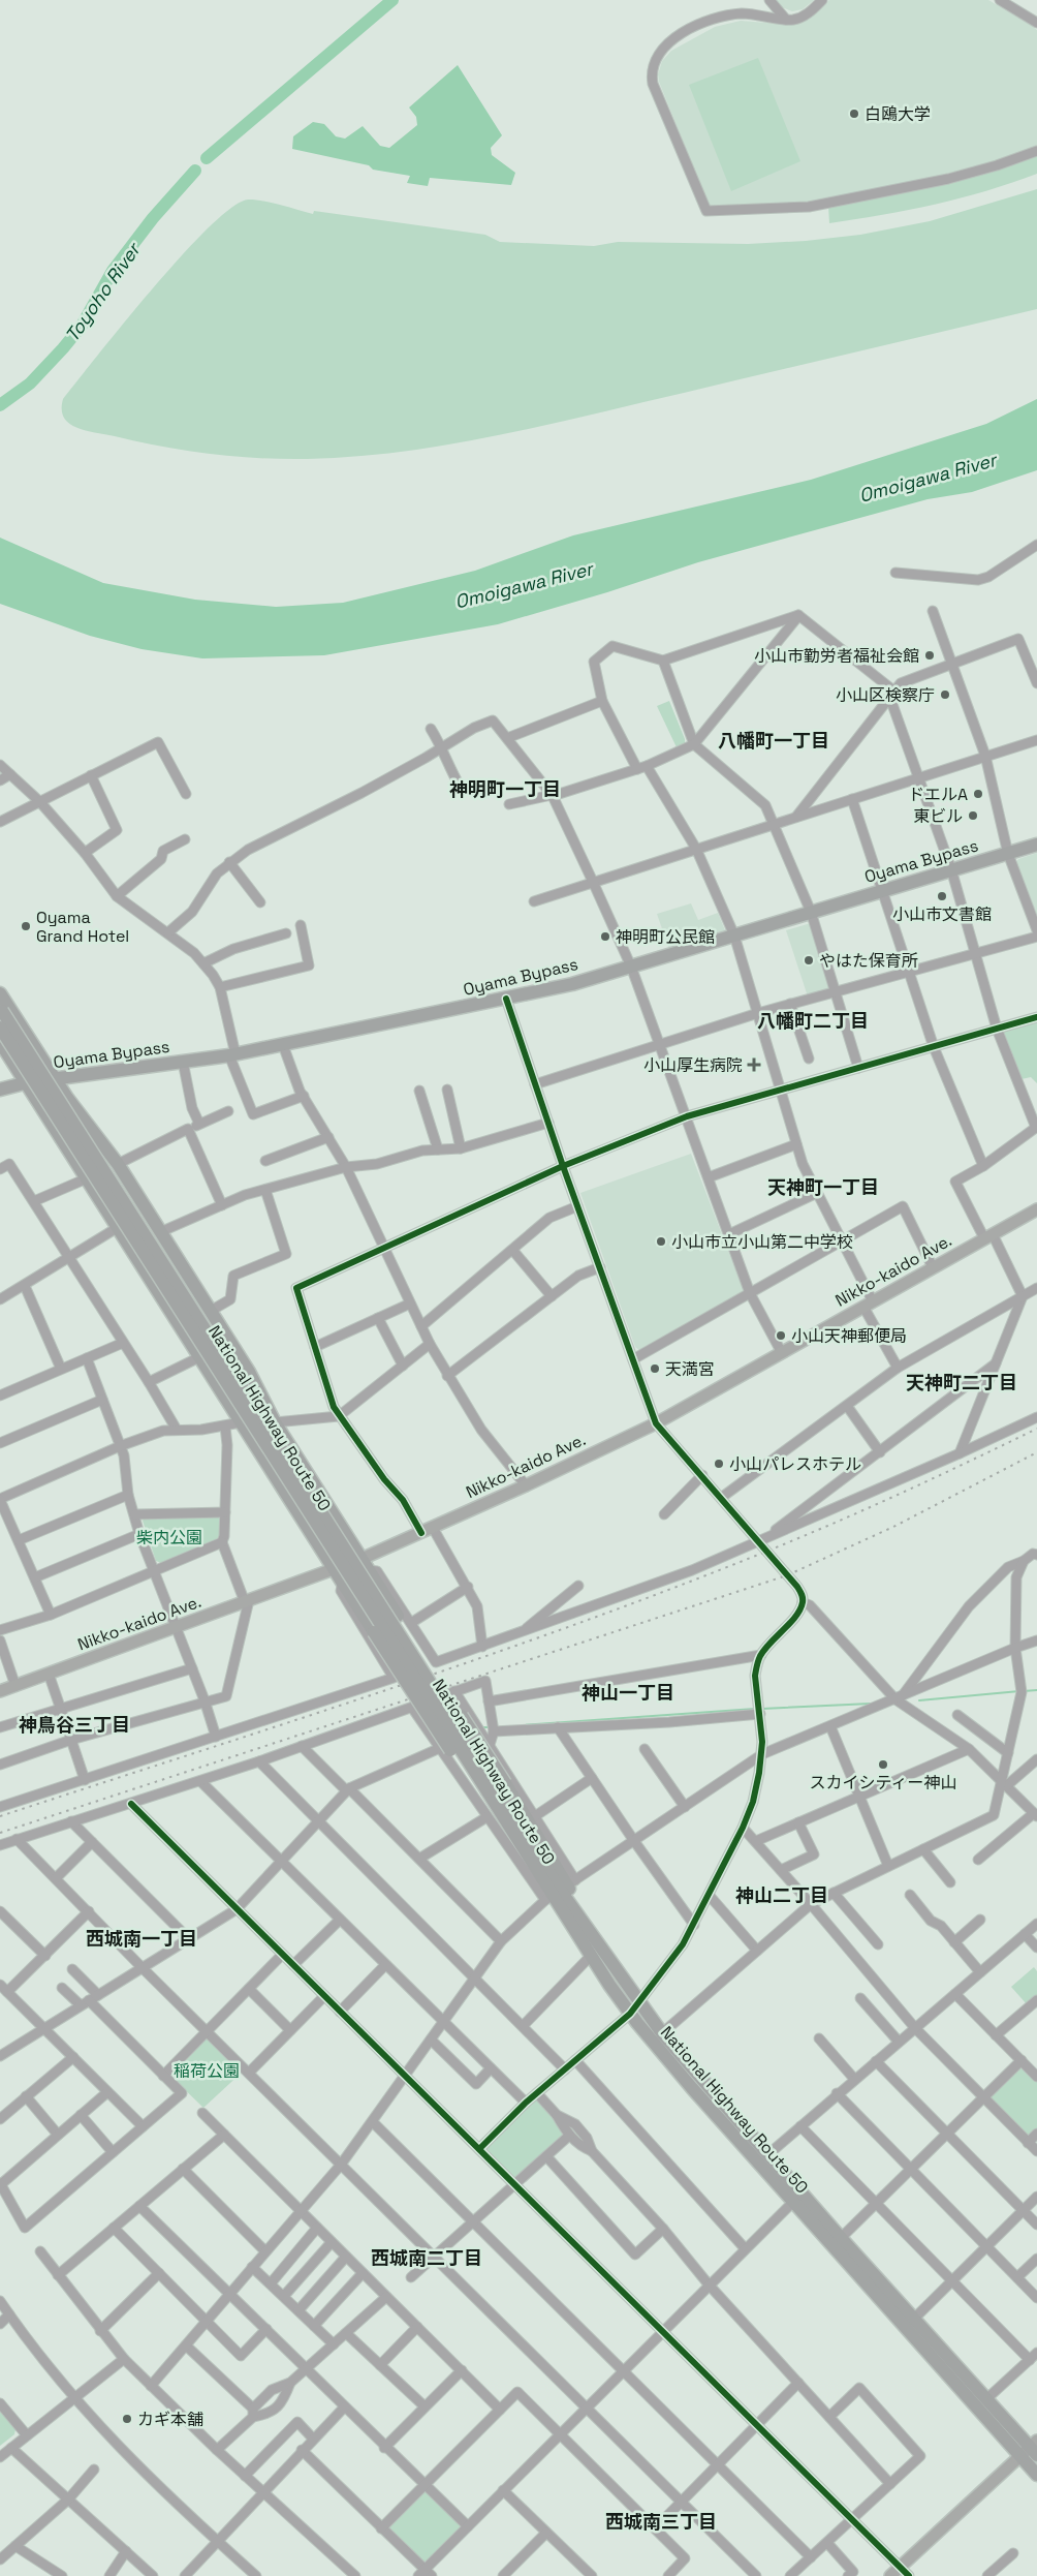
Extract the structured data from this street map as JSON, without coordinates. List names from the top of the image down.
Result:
{
  "streets": {
    "highway": ["Oyama Bypass", "National Highway Route 50"],
    "main road": ["Nikko-kaido Ave."]
  },
  "districts": [
    "八幡町一丁目",
    "神明町一丁目",
    "八幡町二丁目",
    "天神町一丁目",
    "天神町二丁目",
    "神山一丁目",
    "神鳥谷三丁目",
    "神山二丁目",
    "西城南一丁目",
    "西城南二丁目",
    "西城南三丁目"
  ],
  "water": ["Toyoho River", "Omoigawa River"],
  "parks": ["柴内公園", "稲荷公園"],
  "places": {
    "other": [
      "白鴎大学",
      "小山市勤労者福祉会館",
      "小山区検察庁",
      "ドエルA",
      "東ビル",
      "小山市文書館",
      "Oyama Grand Hotel",
      "神明町公民館",
      "やはた保育所",
      "小山市立小山第二中学校",
      "小山天神郵便局",
      "天満宮",
      "小山パレスホテル",
      "スカイシティー神山",
      "カギ本舗"
    ],
    "health": ["小山厚生病院"]
  }
}
